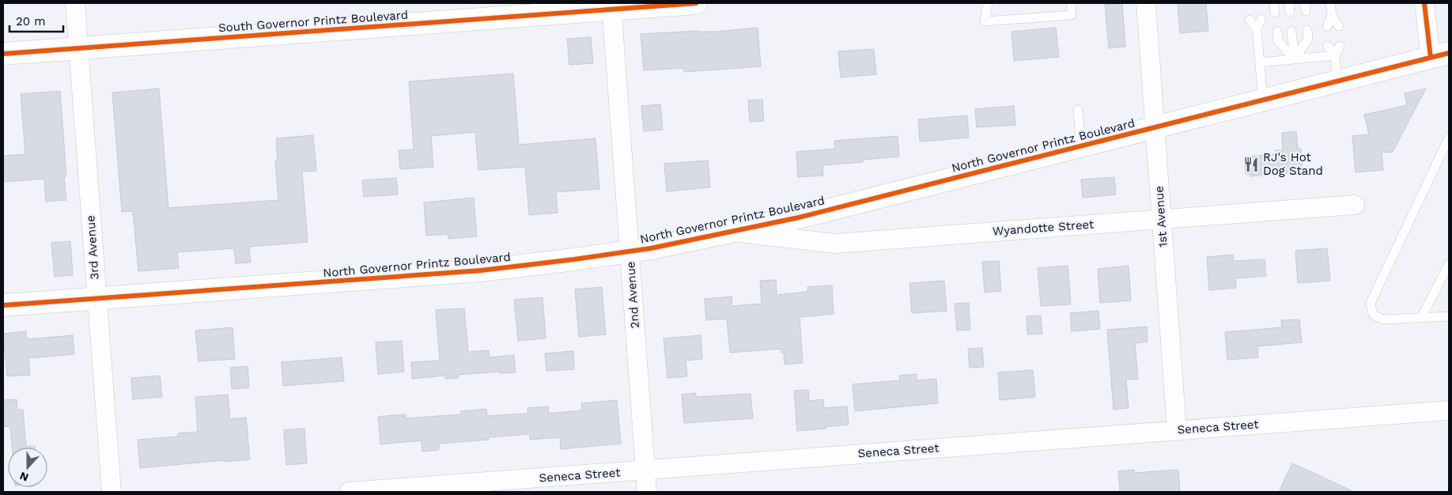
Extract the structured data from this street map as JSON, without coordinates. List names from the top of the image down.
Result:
{
  "streets": {
    "main road": ["South Governor Printz Boulevard", "North Governor Printz Boulevard"],
    "street": [
      "1st Avenue",
      "Wyandotte Street",
      "3rd Avenue",
      "2nd Avenue",
      "Seneca Street"
    ]
  },
  "crossings": [
    ["South Governor Printz Boulevard", "3rd Avenue"],
    ["South Governor Printz Boulevard", "2nd Avenue"],
    ["North Governor Printz Boulevard", "1st Avenue"],
    ["North Governor Printz Boulevard", "Wyandotte Street"],
    ["North Governor Printz Boulevard", "3rd Avenue"],
    ["North Governor Printz Boulevard", "2nd Avenue"],
    ["1st Avenue", "Wyandotte Street"],
    ["1st Avenue", "Seneca Street"],
    ["2nd Avenue", "Seneca Street"]
  ],
  "places": {
    "restaurant": ["RJ's Hot Dog Stand"]
  },
  "scale_bar": "20 m",
  "north": "bottom"
}
